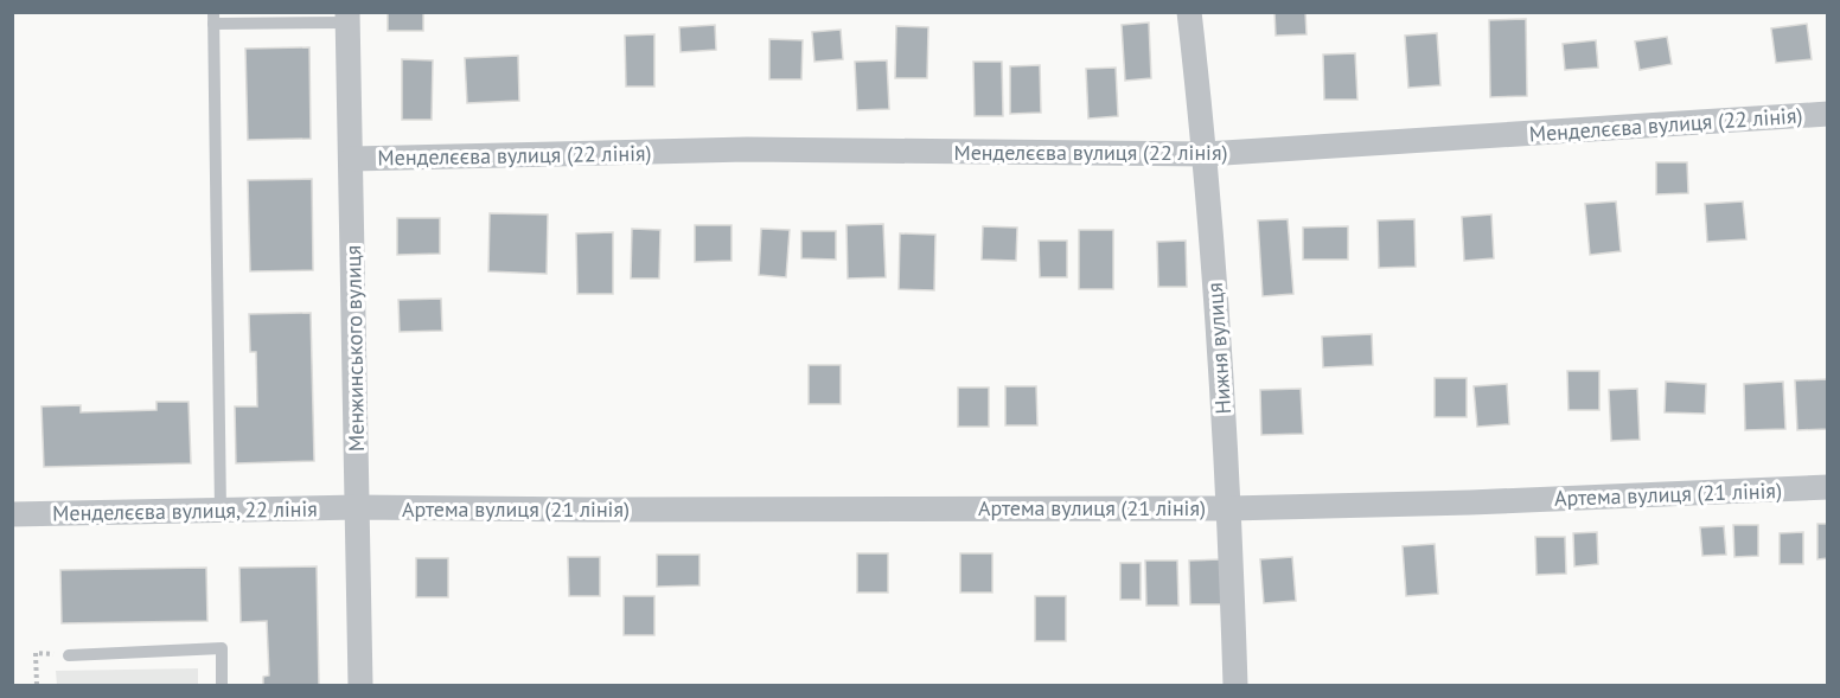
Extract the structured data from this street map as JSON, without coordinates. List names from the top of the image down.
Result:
{
  "streets": {
    "street": [
      "Менделєєва вулиця (22 лiнiя)",
      "Менжинського вулиця",
      "Нижня вулиця",
      "Артема вулиця (21 лiнiя)",
      "Менделєєва вулиця, 22 лінія"
    ]
  },
  "crossings": [
    ["Менделєєва вулиця (22 лiнiя)", "Менжинського вулиця"],
    ["Менделєєва вулиця (22 лiнiя)", "Нижня вулиця"],
    ["Менжинського вулиця", "Артема вулиця (21 лiнiя)"],
    ["Менжинського вулиця", "Менделєєва вулиця, 22 лінія"],
    ["Нижня вулиця", "Артема вулиця (21 лiнiя)"],
    ["Артема вулиця (21 лiнiя)", "Менделєєва вулиця, 22 лінія"]
  ]
}
